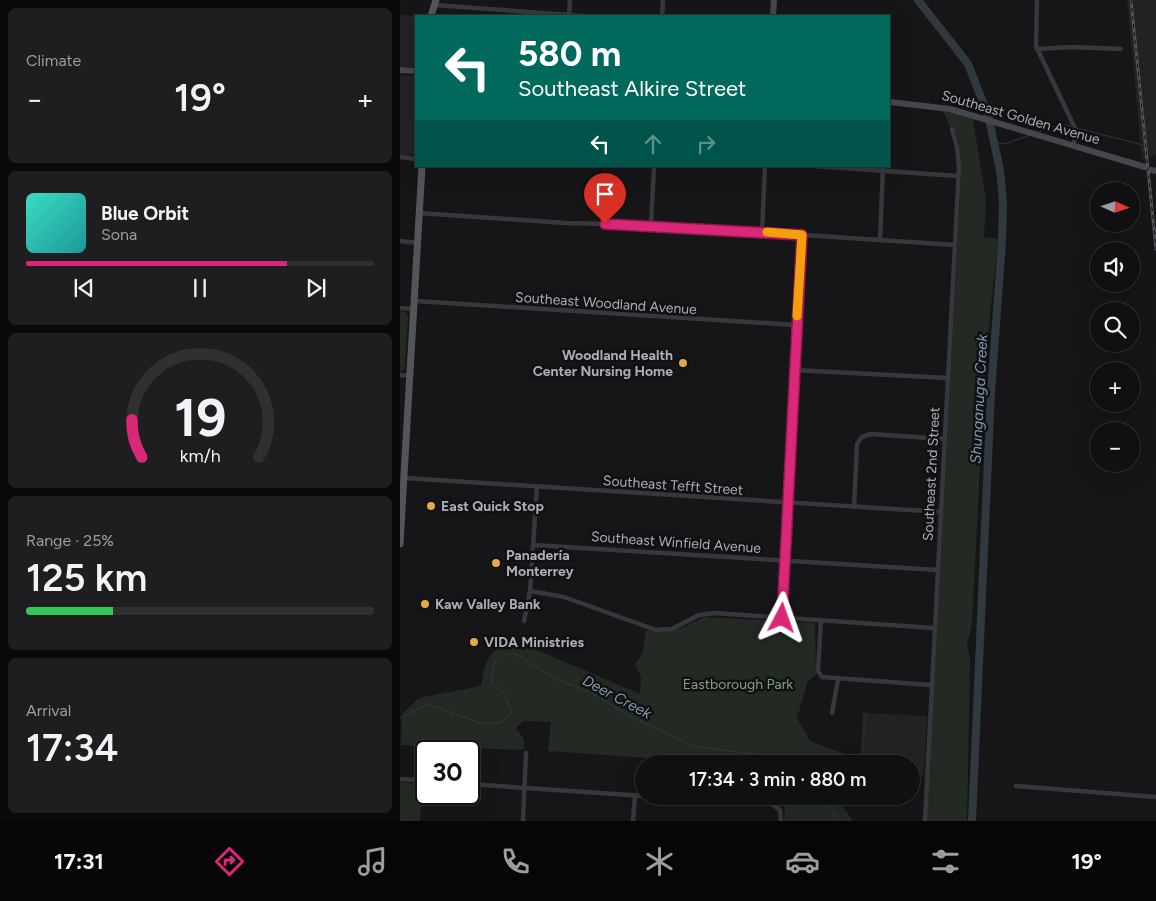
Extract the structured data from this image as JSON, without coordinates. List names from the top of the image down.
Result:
{
  "streets": {
    "street": [
      "Southeast Golden Avenue",
      "Southeast Woodland Avenue",
      "Southeast 2nd Street",
      "Southeast Tefft Street",
      "Southeast Winfield Avenue"
    ]
  },
  "crossings": [
    ["Southeast 2nd Street", "Southeast Tefft Street"],
    ["Southeast 2nd Street", "Southeast Winfield Avenue"]
  ],
  "water": ["Shunganuga Creek", "Deer Creek"],
  "parks": ["Eastborough Park"],
  "places": [
    "Woodland Health Center Nursing Home",
    "East Quick Stop",
    "Panadería Monterrey",
    "Kaw Valley Bank",
    "VIDA Ministries"
  ],
  "north": "right",
  "page": {
    "tile": [
      "Climate",
      ["Range · 25%", "125 km"],
      ["Arrival", "17:34"]
    ],
    "turn": ["580 m", "Southeast Alkire Street"],
    "heat": ["−", "19°", "+"],
    "map_buttons": ["+", "−"],
    "song": ["Blue Orbit", "Sona"],
    "limit": "30",
    "trip": "17:34 · 3 min · 880 m",
    "tabs": ["17:31", "19°"],
    "gauge": ["19", "km/h"]
  }
}
